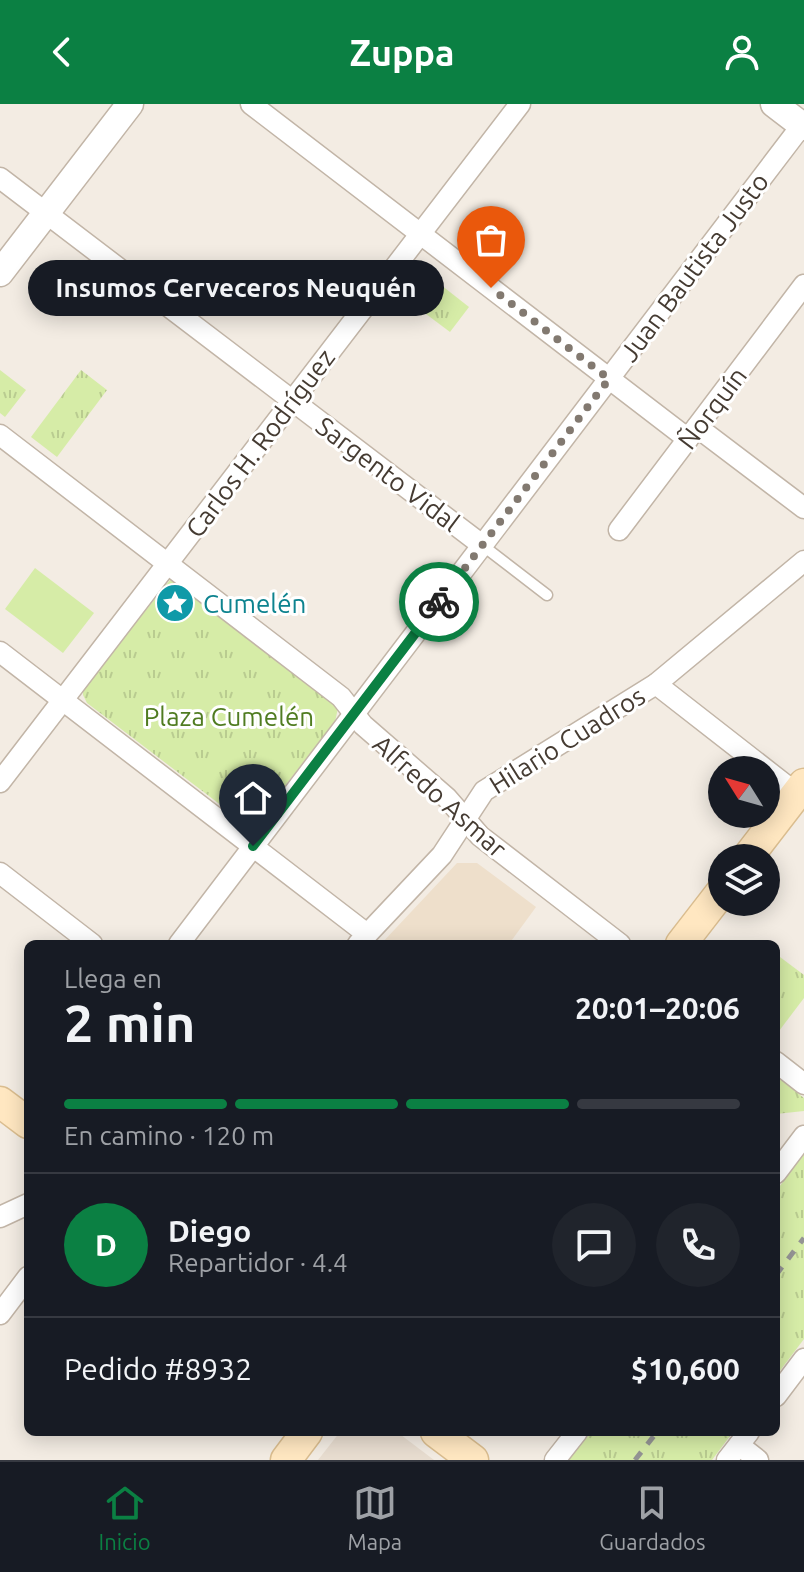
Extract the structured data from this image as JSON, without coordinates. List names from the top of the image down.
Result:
{
  "streets": {
    "street": [
      "Juan Bautista Justo",
      "Ñorquín",
      "Carlos H. Rodríguez",
      "Sargento Vidal",
      "Hilario Cuadros",
      "Alfredo Asmar"
    ]
  },
  "crossings": [
    ["Juan Bautista Justo", "Sargento Vidal"],
    ["Juan Bautista Justo", "Alfredo Asmar"],
    ["Carlos H. Rodríguez", "Sargento Vidal"],
    ["Carlos H. Rodríguez", "Alfredo Asmar"],
    ["Hilario Cuadros", "Alfredo Asmar"]
  ],
  "parks": ["Plaza Cumelén"],
  "places": {
    "other": ["Insumos Cerveceros Neuquén"],
    "place": ["Cumelén"]
  },
  "north": "top left",
  "page": {
    "header": "Zuppa",
    "bubble": "Insumos Cerveceros Neuquén",
    "heading": ["2 min", "Llega en", "20:01–20:06"],
    "panel": [
      "Diego",
      "Repartidor · 4.4",
      "Pedido #8932",
      "$10,600"
    ],
    "bar": "En camino · 120 m",
    "round": "D",
    "tabs": ["Inicio", "Mapa", "Guardados"]
  }
}
